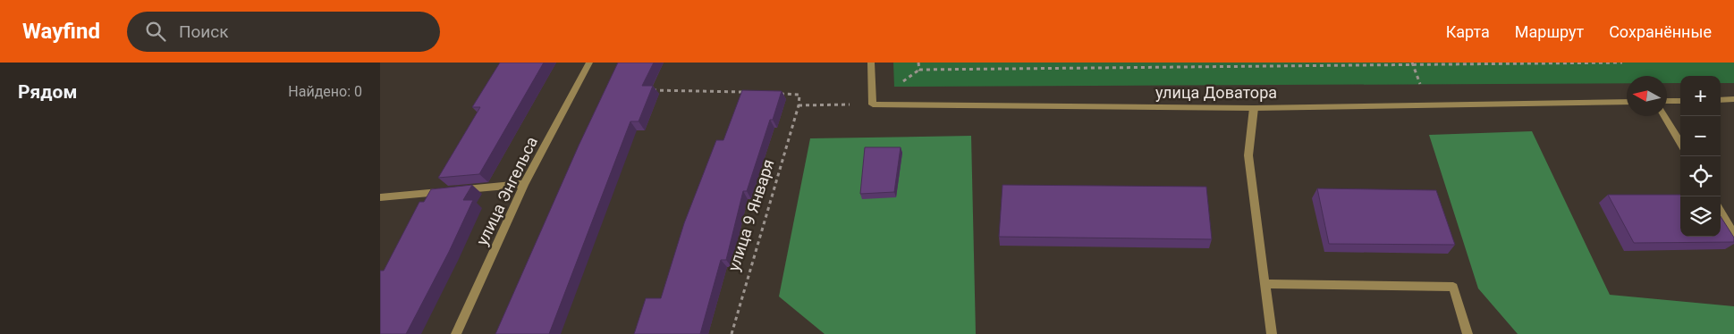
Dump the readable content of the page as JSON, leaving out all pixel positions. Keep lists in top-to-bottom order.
{
  "streets": {
    "street": ["улица Доватора", "улица Энгельса"],
    "path": ["улица 9 Января"]
  },
  "north": "left",
  "page": {
    "header": "Wayfind",
    "search": "Поиск",
    "nav": ["Карта", "Маршрут", "Сохранённые"],
    "heading": ["Рядом", "Найдено: 0"],
    "map_buttons": ["+", "−"]
  }
}
